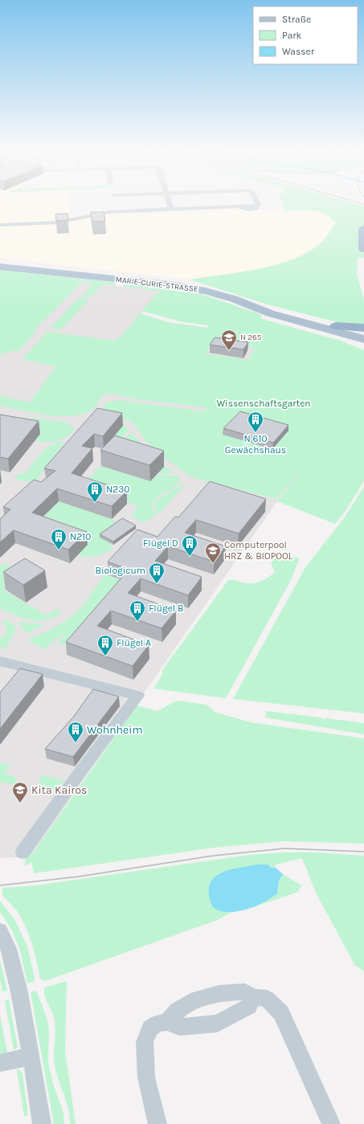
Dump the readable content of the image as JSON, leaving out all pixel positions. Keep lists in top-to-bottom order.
{
  "streets": {
    "main road": ["MARIE-CURIE-STRASSE"]
  },
  "parks": ["Wissenschaftsgarten"],
  "places": {
    "school or university": ["N 265", "Computerpool HRZ & BIOPOOL", "Kita Kairos"],
    "building": [
      "N 610 Gewächshaus",
      "N230",
      "N210",
      "Flügel D",
      "Biologicum",
      "Flügel B",
      "Flügel A",
      "Wohnheim"
    ]
  },
  "legend": ["Straße", "Park", "Wasser"]
}
